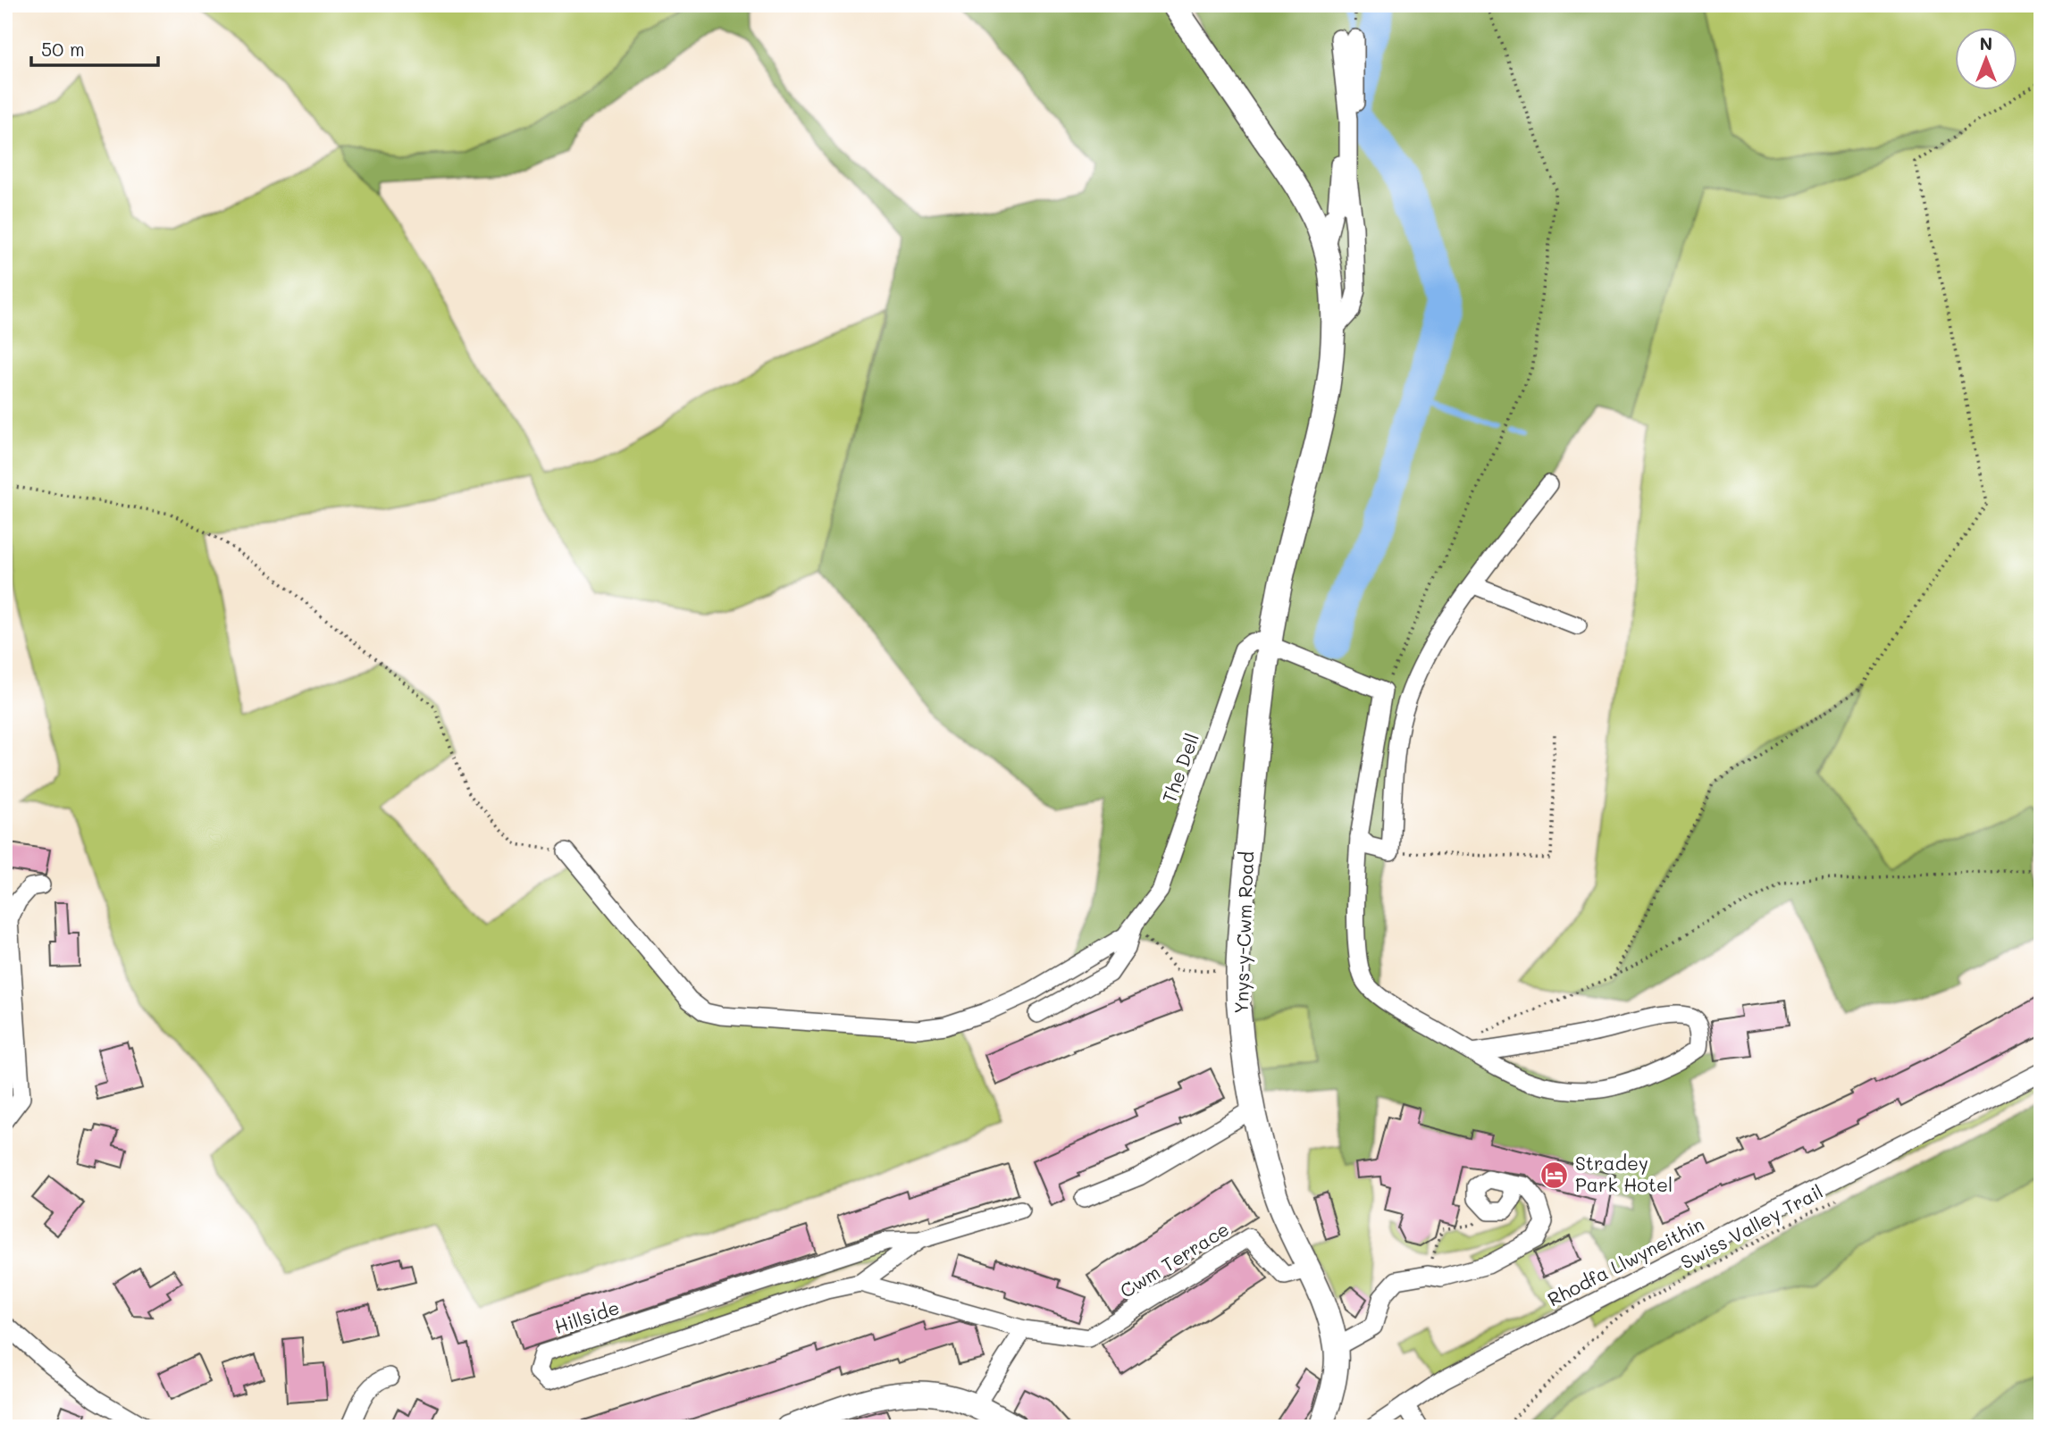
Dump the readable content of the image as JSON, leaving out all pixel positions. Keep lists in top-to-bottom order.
{
  "streets": {
    "main road": ["Ynys-y-Cwm Road"],
    "street": [
      "The Dell",
      "Cwm Terrace",
      "Rhodfa Llwyneithin",
      "Hillside"
    ],
    "path": ["Swiss Valley Trail"]
  },
  "crossings": [
    ["The Dell", "Ynys-y-Cwm Road"],
    ["Ynys-y-Cwm Road", "Cwm Terrace"],
    ["Cwm Terrace", "Hillside"]
  ],
  "places": {
    "hotel": ["Stradey Park Hotel"]
  },
  "scale_bar": "50 m",
  "north": "top"
}
